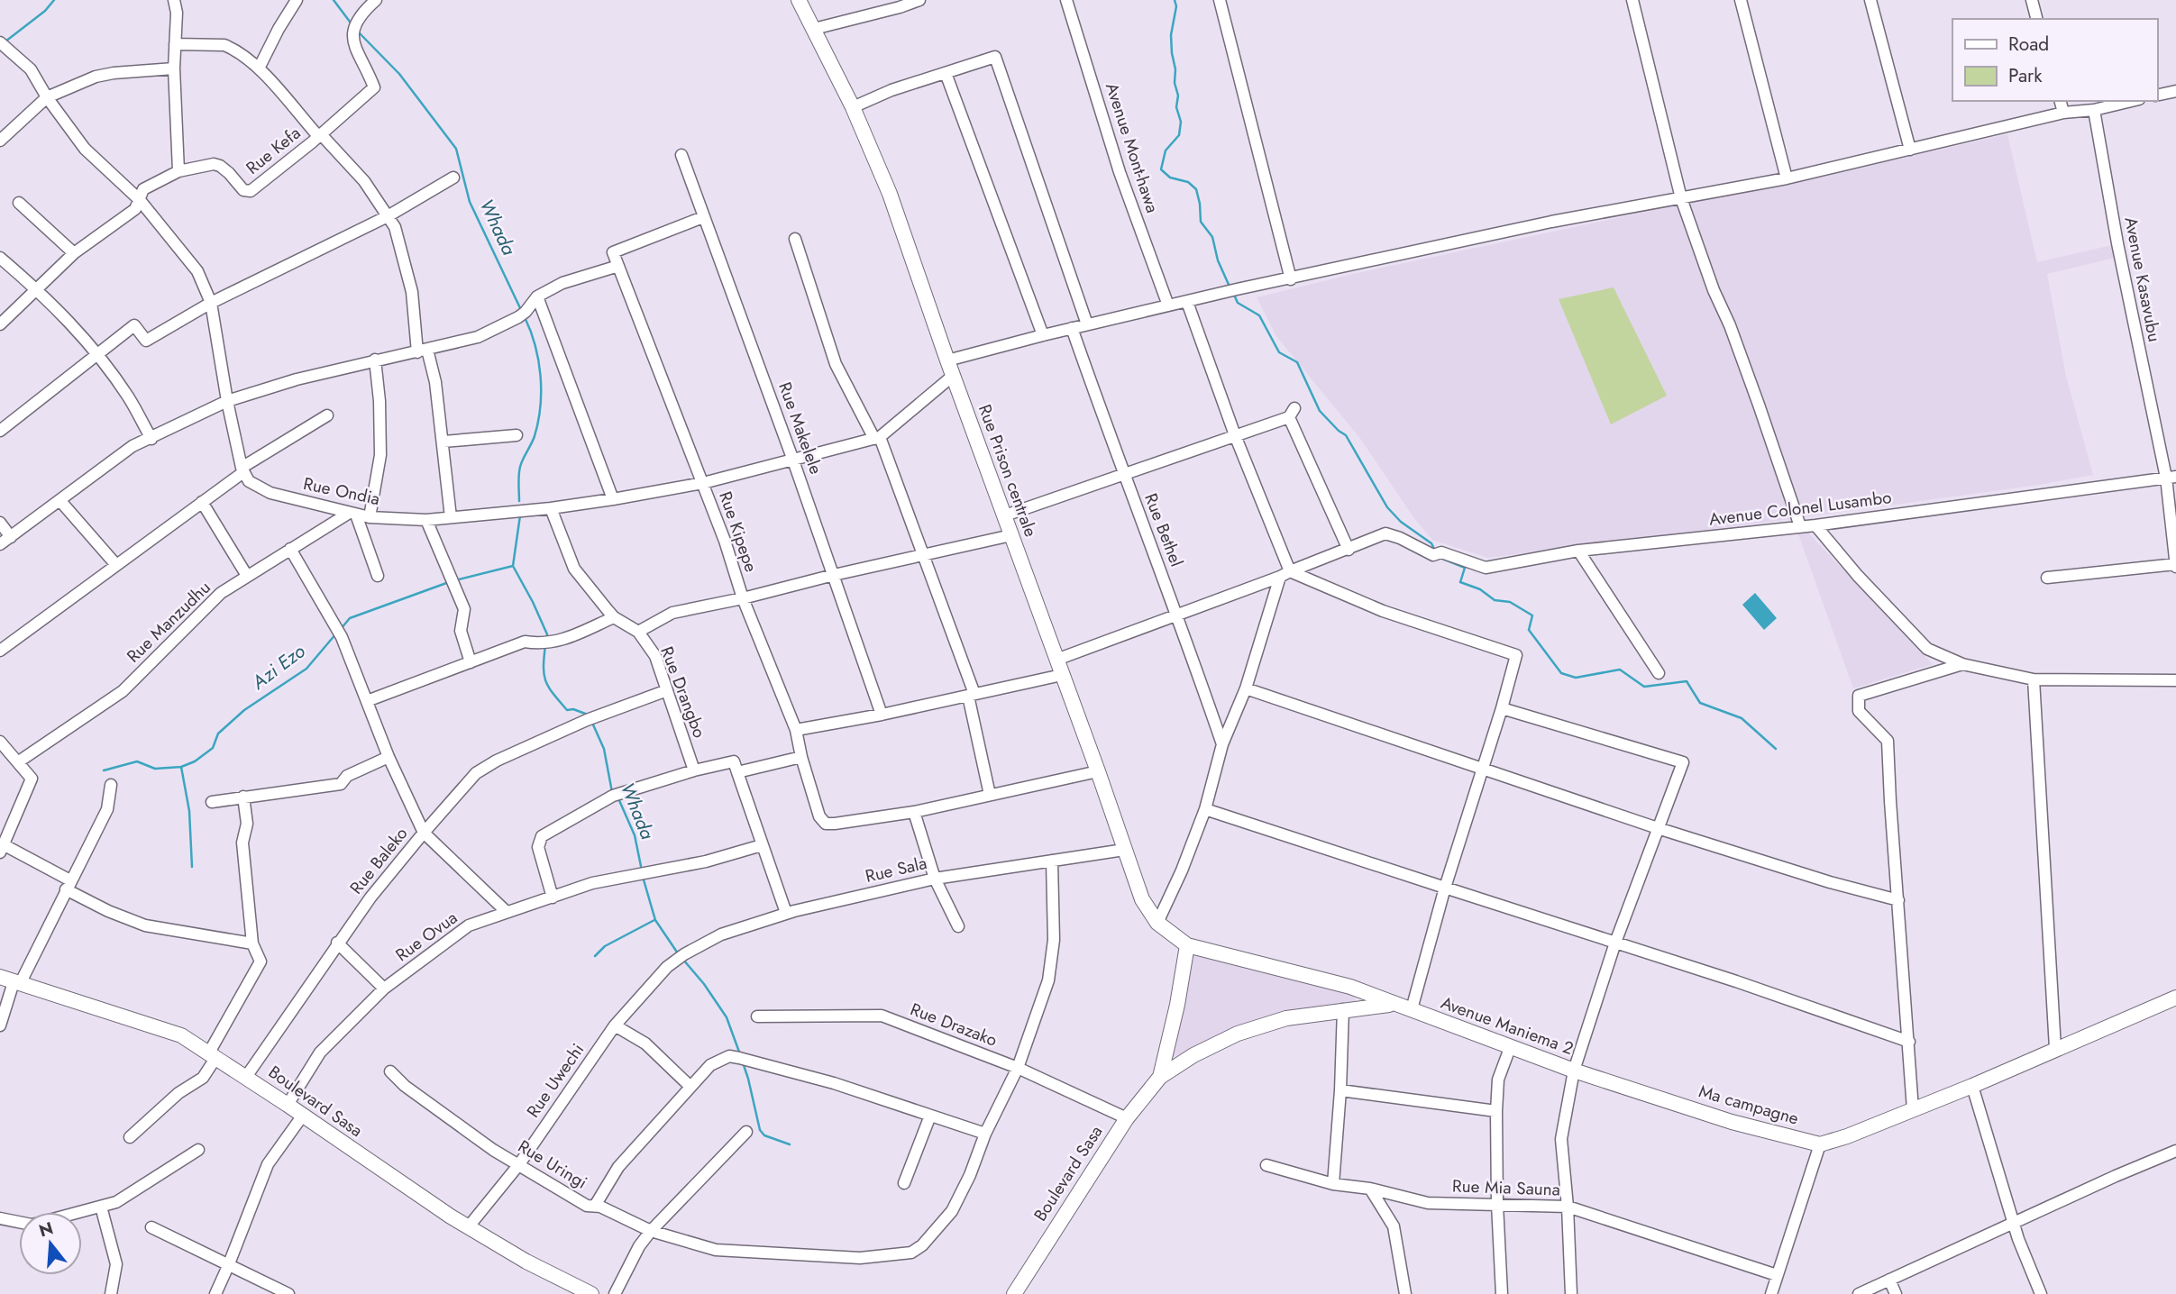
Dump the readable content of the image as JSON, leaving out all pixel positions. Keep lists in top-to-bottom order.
{
  "streets": {
    "street": [
      "Avenue Mont-hawa",
      "Rue Kefa",
      "Avenue Kasavubu",
      "Rue Makelele",
      "Rue Prison centrale",
      "Rue Ondia",
      "Avenue Colonel Lusambo",
      "Rue Bethel",
      "Rue Kipepe",
      "Rue Manzudhu",
      "Rue Drangbo",
      "Rue Baleko",
      "Rue Sala",
      "Rue Ovua",
      "Rue Drazako",
      "Avenue Maniema 2",
      "Rue Uwechi",
      "Boulevard Sasa",
      "Ma campagne",
      "Rue Uringi",
      "Rue Mia Sauna"
    ]
  },
  "crossings": [
    ["Avenue Kasavubu", "Avenue Colonel Lusambo"],
    ["Rue Makelele", "Rue Ondia"],
    ["Rue Makelele", "Rue Kipepe"],
    ["Rue Prison centrale", "Avenue Colonel Lusambo"],
    ["Rue Prison centrale", "Rue Sala"],
    ["Rue Prison centrale", "Avenue Maniema 2"],
    ["Rue Prison centrale", "Boulevard Sasa"],
    ["Rue Ondia", "Rue Kipepe"],
    ["Rue Ondia", "Rue Manzudhu"],
    ["Rue Ondia", "Rue Drangbo"],
    ["Avenue Colonel Lusambo", "Rue Bethel"],
    ["Rue Drangbo", "Rue Baleko"],
    ["Rue Baleko", "Boulevard Sasa"],
    ["Rue Sala", "Rue Uwechi"],
    ["Rue Sala", "Rue Uringi"],
    ["Rue Ovua", "Boulevard Sasa"],
    ["Rue Drazako", "Boulevard Sasa"],
    ["Rue Drazako", "Rue Uringi"],
    ["Avenue Maniema 2", "Boulevard Sasa"],
    ["Avenue Maniema 2", "Ma campagne"],
    ["Rue Uwechi", "Boulevard Sasa"],
    ["Rue Uwechi", "Rue Uringi"]
  ],
  "water": ["Whada", "Azi Ezo"],
  "legend": ["Road", "Park"],
  "north": "top"
}
